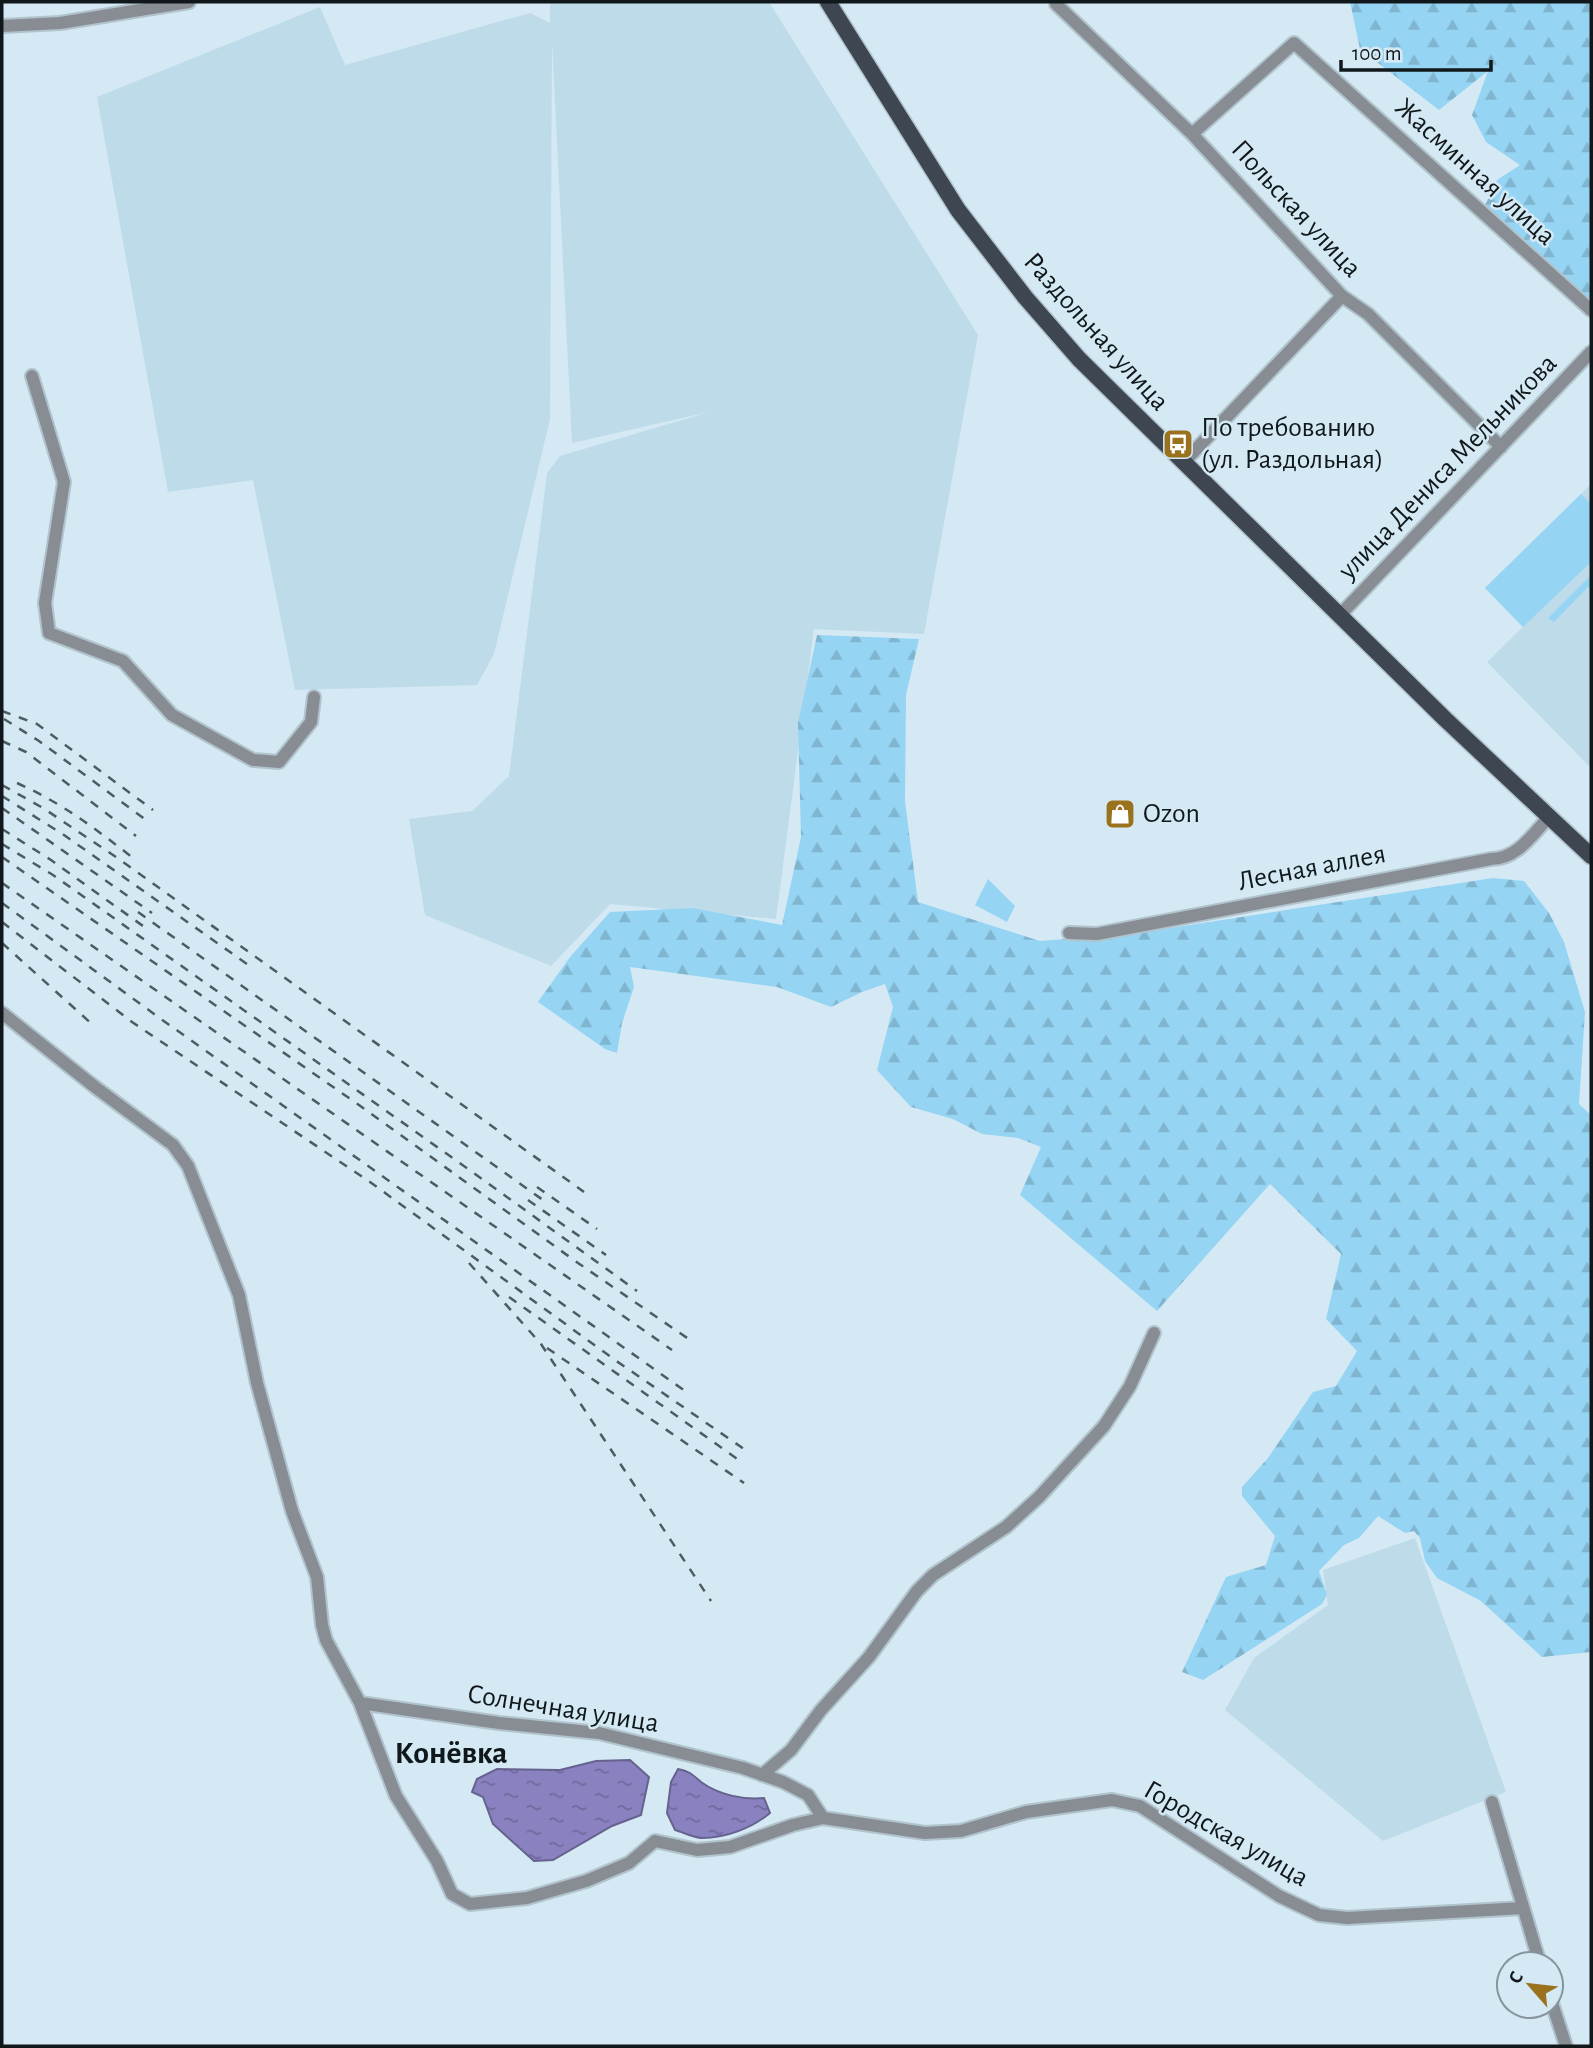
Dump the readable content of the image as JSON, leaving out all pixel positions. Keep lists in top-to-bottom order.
{
  "streets": {
    "main road": ["Раздольная улица"],
    "street": [
      "Жасминная улица",
      "Польская улица",
      "улица Дениса Мельникова",
      "Лесная аллея",
      "Солнечная улица",
      "Городская улица"
    ]
  },
  "crossings": [
    ["Жасминная улица", "Польская улица"],
    ["Польская улица", "улица Дениса Мельникова"],
    ["Раздольная улица", "улица Дениса Мельникова"],
    ["Раздольная улица", "Лесная аллея"],
    ["Солнечная улица", "Городская улица"]
  ],
  "districts": ["Конёвка"],
  "places": {
    "bus stop": ["По требованию (ул. Раздольная)"],
    "shop": ["Ozon"]
  },
  "scale_bar": "100 m",
  "north": "top left"
}
